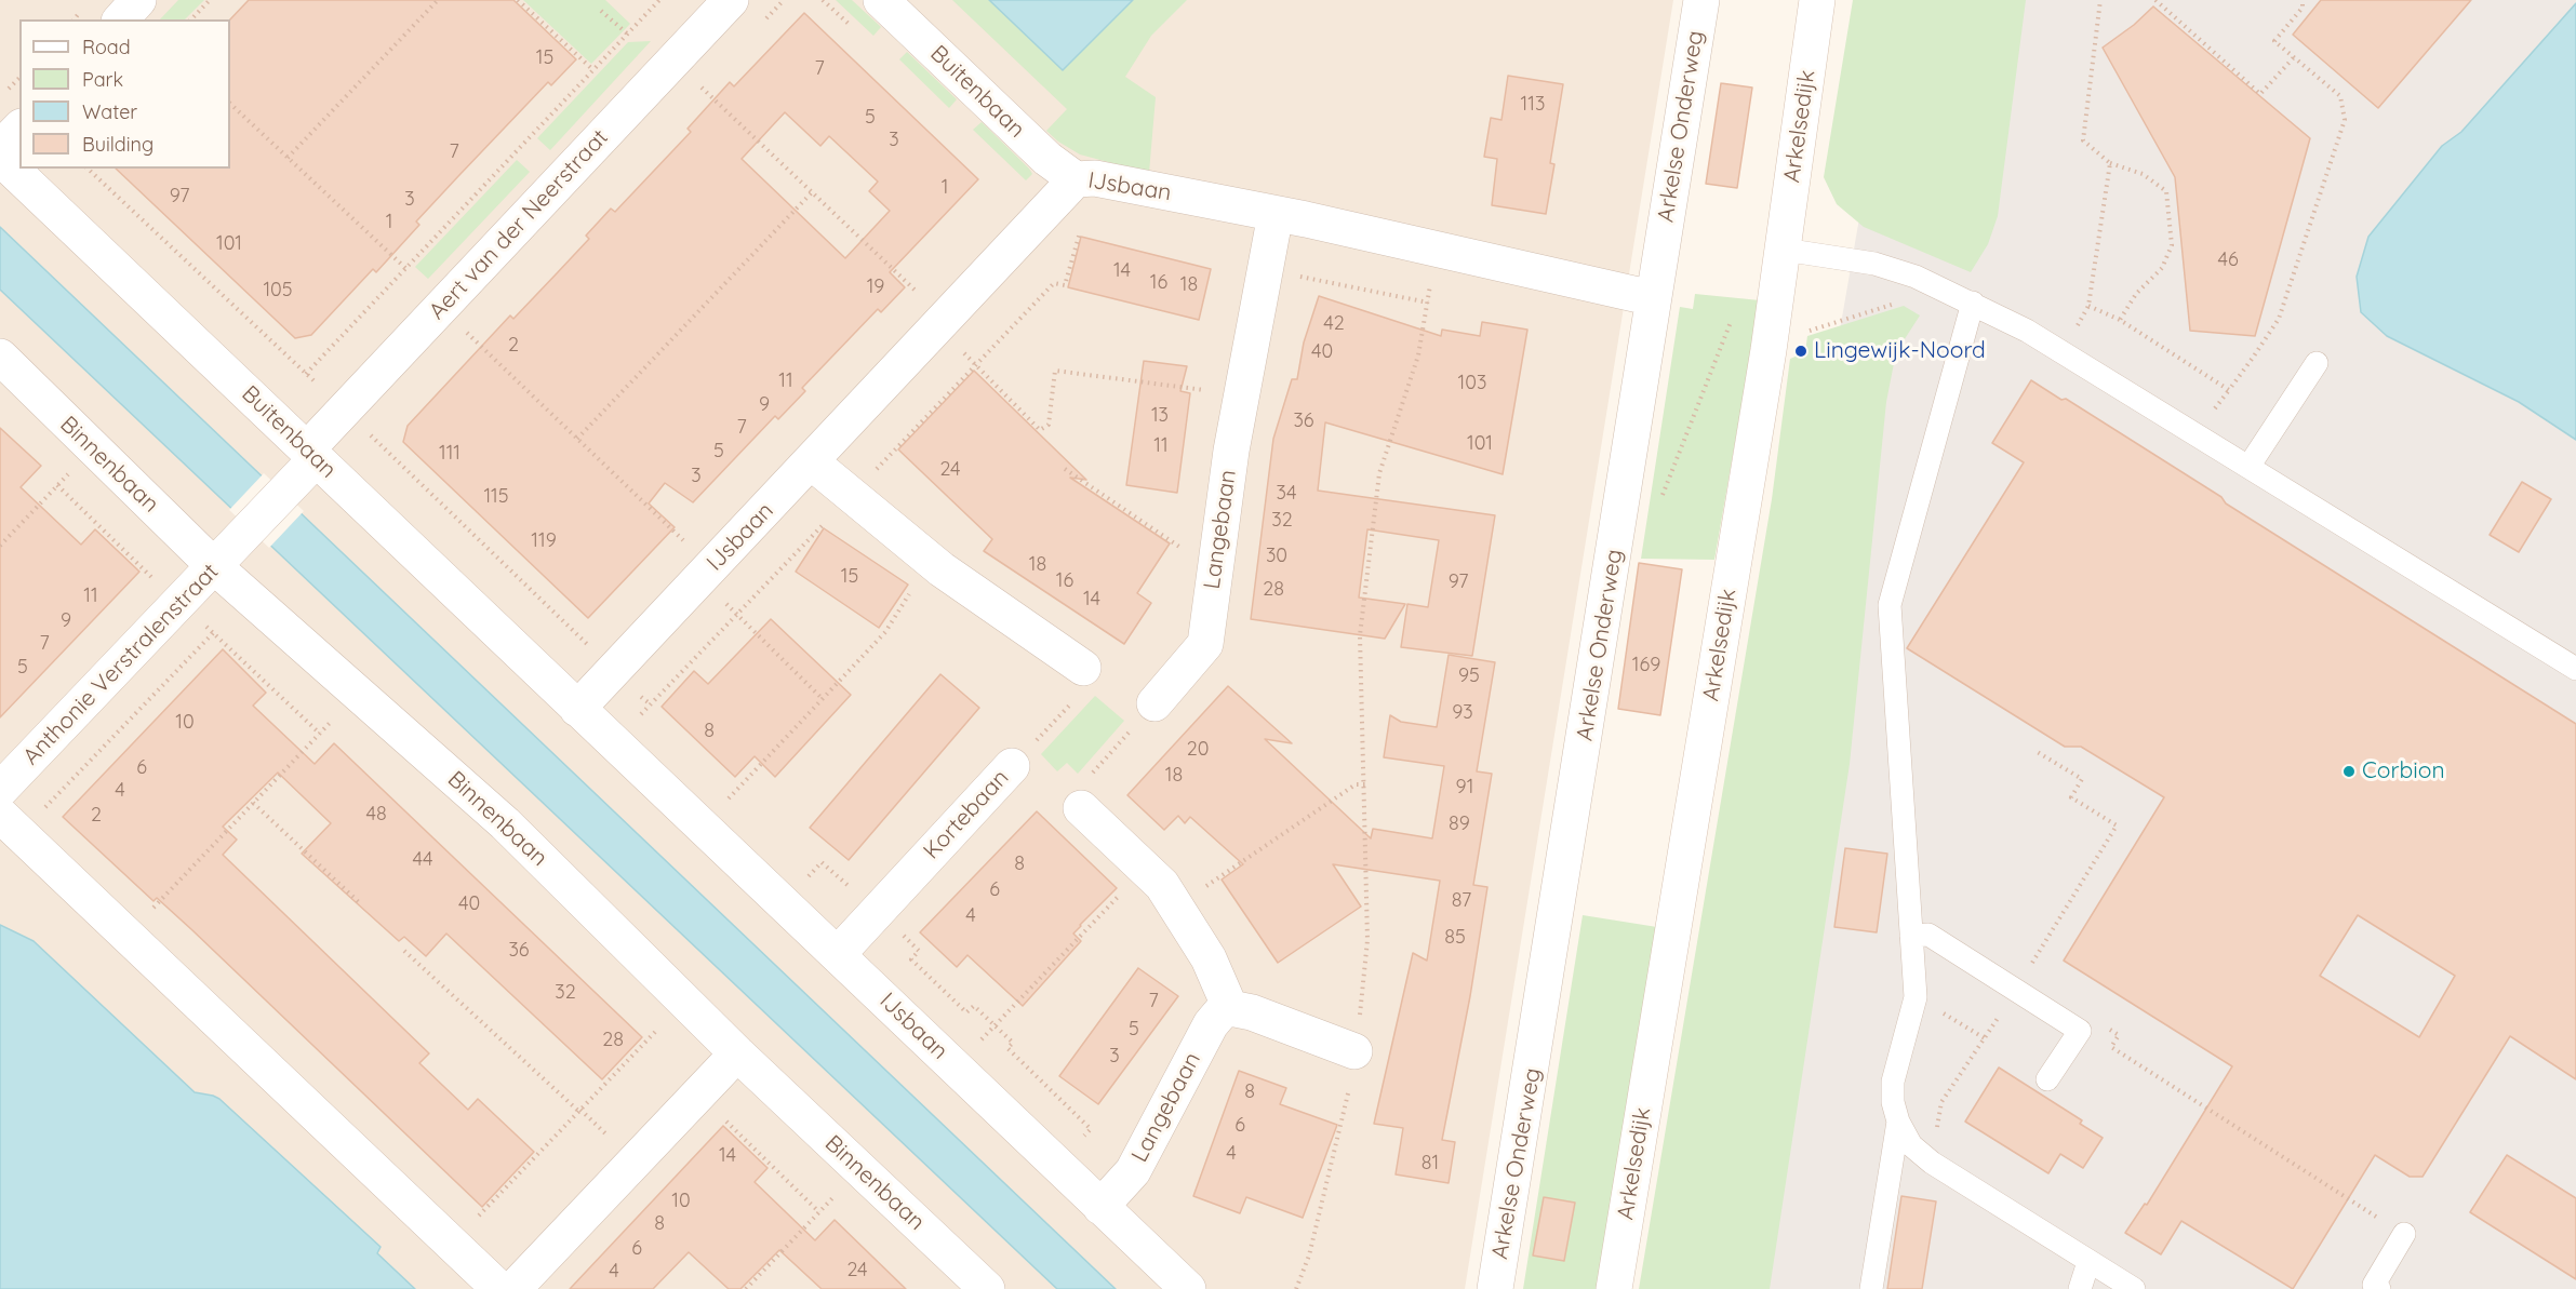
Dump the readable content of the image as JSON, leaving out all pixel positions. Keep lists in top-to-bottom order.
{
  "streets": {
    "street": [
      "Buitenbaan",
      "Arkelse Onderweg",
      "Arkelsedijk",
      "IJsbaan",
      "Aert van der Neerstraat",
      "Binnenbaan",
      "Langebaan",
      "Anthonie Verstralenstraat",
      "Kortebaan"
    ]
  },
  "crossings": [
    ["Buitenbaan", "IJsbaan"],
    ["Buitenbaan", "Aert van der Neerstraat"],
    ["Arkelse Onderweg", "IJsbaan"],
    ["IJsbaan", "Langebaan"],
    ["IJsbaan", "Kortebaan"],
    ["Aert van der Neerstraat", "Anthonie Verstralenstraat"],
    ["Binnenbaan", "Anthonie Verstralenstraat"]
  ],
  "places": ["Lingewijk-Noord", "Corbion"],
  "house_numbers": [
    "15",
    "7",
    "113",
    "5",
    "3",
    "7",
    "1",
    "97",
    "3",
    "1",
    "101",
    "46",
    "14",
    "16",
    "18",
    "19",
    "105",
    "42",
    "2",
    "40",
    "11",
    "103",
    "9",
    "13",
    "36",
    "7",
    "101",
    "11",
    "5",
    "111",
    "24",
    "3",
    "34",
    "115",
    "32",
    "119",
    "30",
    "18",
    "15",
    "16",
    "97",
    "28",
    "11",
    "14",
    "9",
    "7",
    "169",
    "5",
    "95",
    "93",
    "10",
    "8",
    "20",
    "6",
    "18",
    "91",
    "4",
    "48",
    "2",
    "89",
    "44",
    "8",
    "6",
    "87",
    "40",
    "4",
    "85",
    "36",
    "32",
    "7",
    "5",
    "28",
    "3",
    "8",
    "6",
    "4",
    "14",
    "81",
    "10",
    "8",
    "6",
    "24",
    "4"
  ],
  "legend": [
    "Road",
    "Park",
    "Water",
    "Building"
  ]
}
